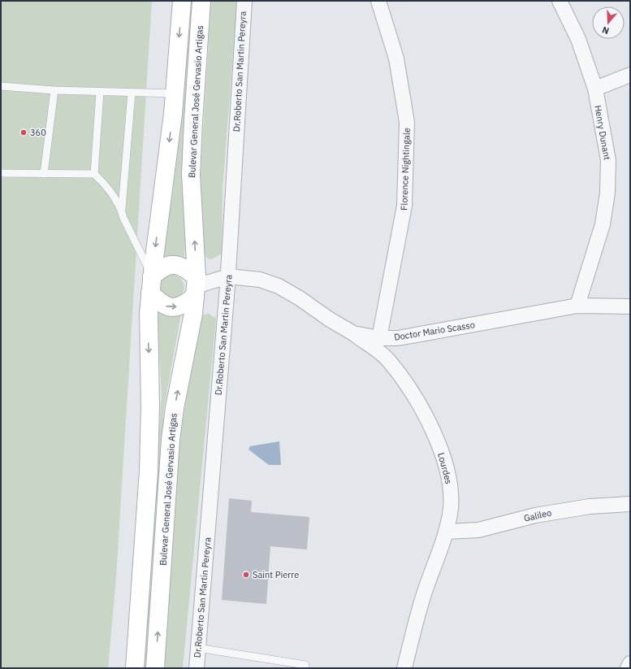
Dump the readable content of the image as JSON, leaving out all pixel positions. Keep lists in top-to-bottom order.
{
  "streets": {
    "main road": ["Bulevar General José Gervasio Artigas"],
    "street": [
      "Dr.Roberto San Martin Pereyra",
      "Henry Dunant",
      "Florence Nightingale",
      "Doctor Mario Scasso",
      "Lourdes",
      "Galileo"
    ]
  },
  "crossings": [
    ["Dr.Roberto San Martin Pereyra", "Doctor Mario Scasso"],
    ["Bulevar General José Gervasio Artigas", "Doctor Mario Scasso"],
    ["Henry Dunant", "Doctor Mario Scasso"],
    ["Florence Nightingale", "Doctor Mario Scasso"],
    ["Doctor Mario Scasso", "Lourdes"],
    ["Lourdes", "Galileo"]
  ],
  "places": ["360", "Saint Pierre"],
  "north": "bottom"
}
